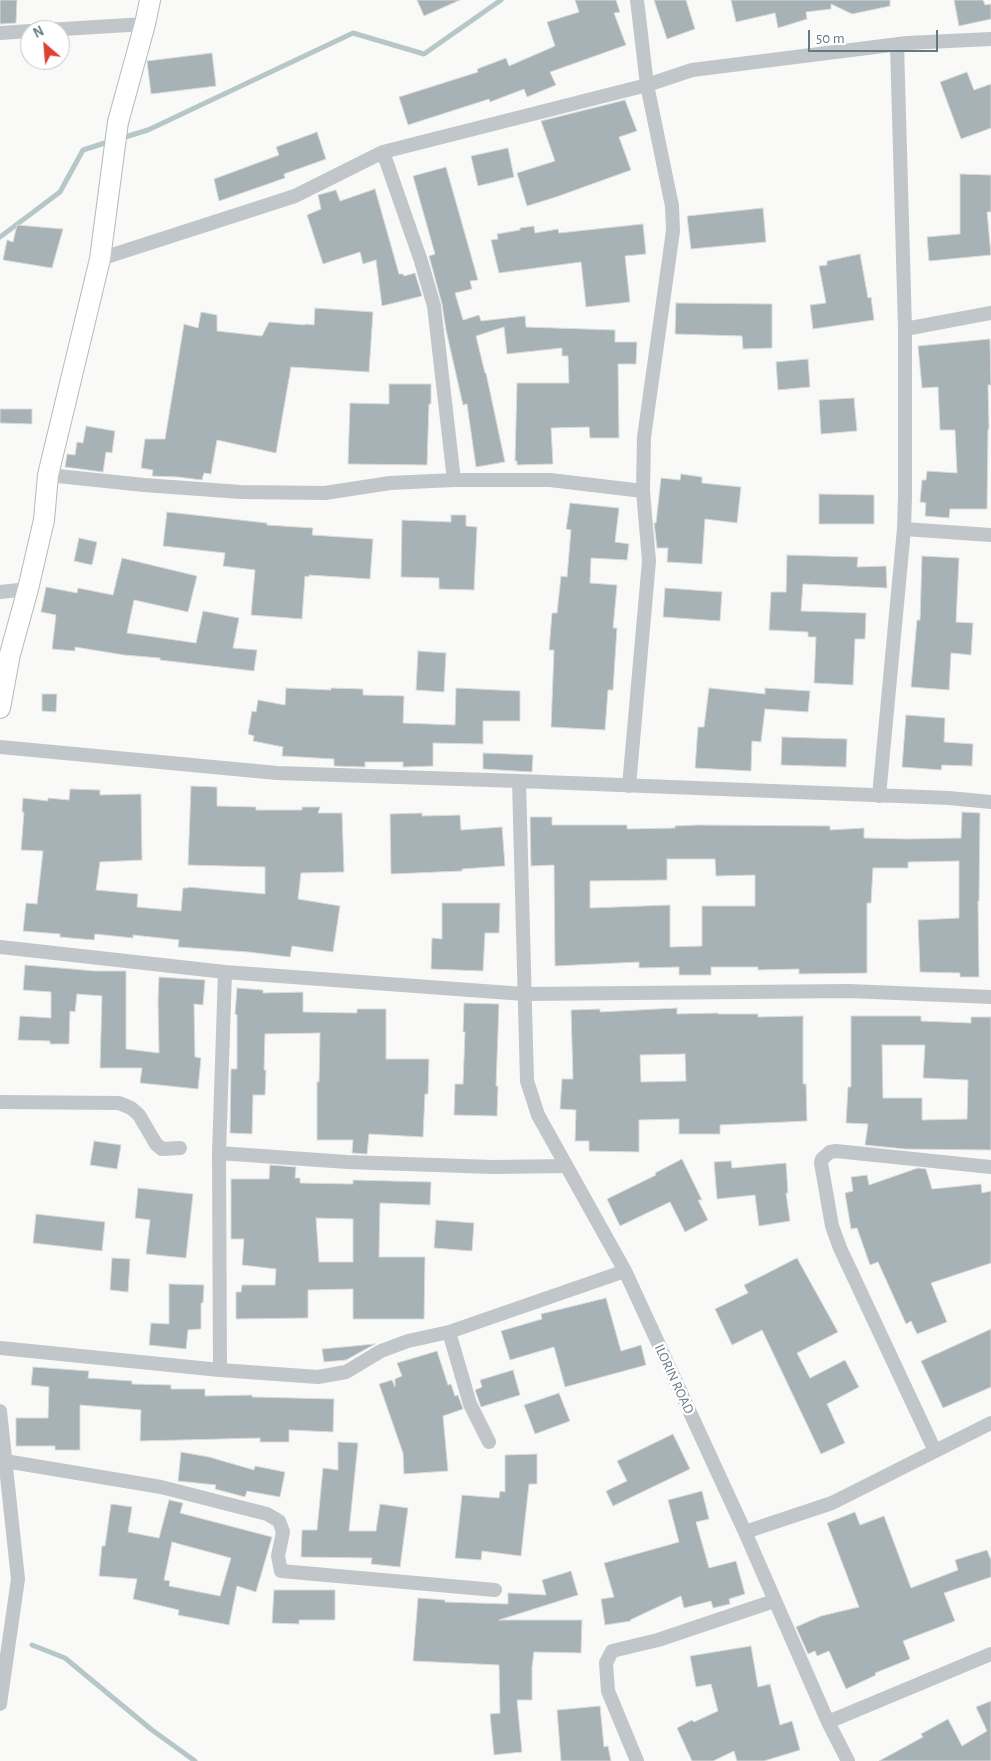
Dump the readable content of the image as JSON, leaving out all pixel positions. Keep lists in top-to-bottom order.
{
  "streets": {
    "street": ["ILORIN ROAD"]
  },
  "scale_bar": "50 m",
  "north": "top left"
}
